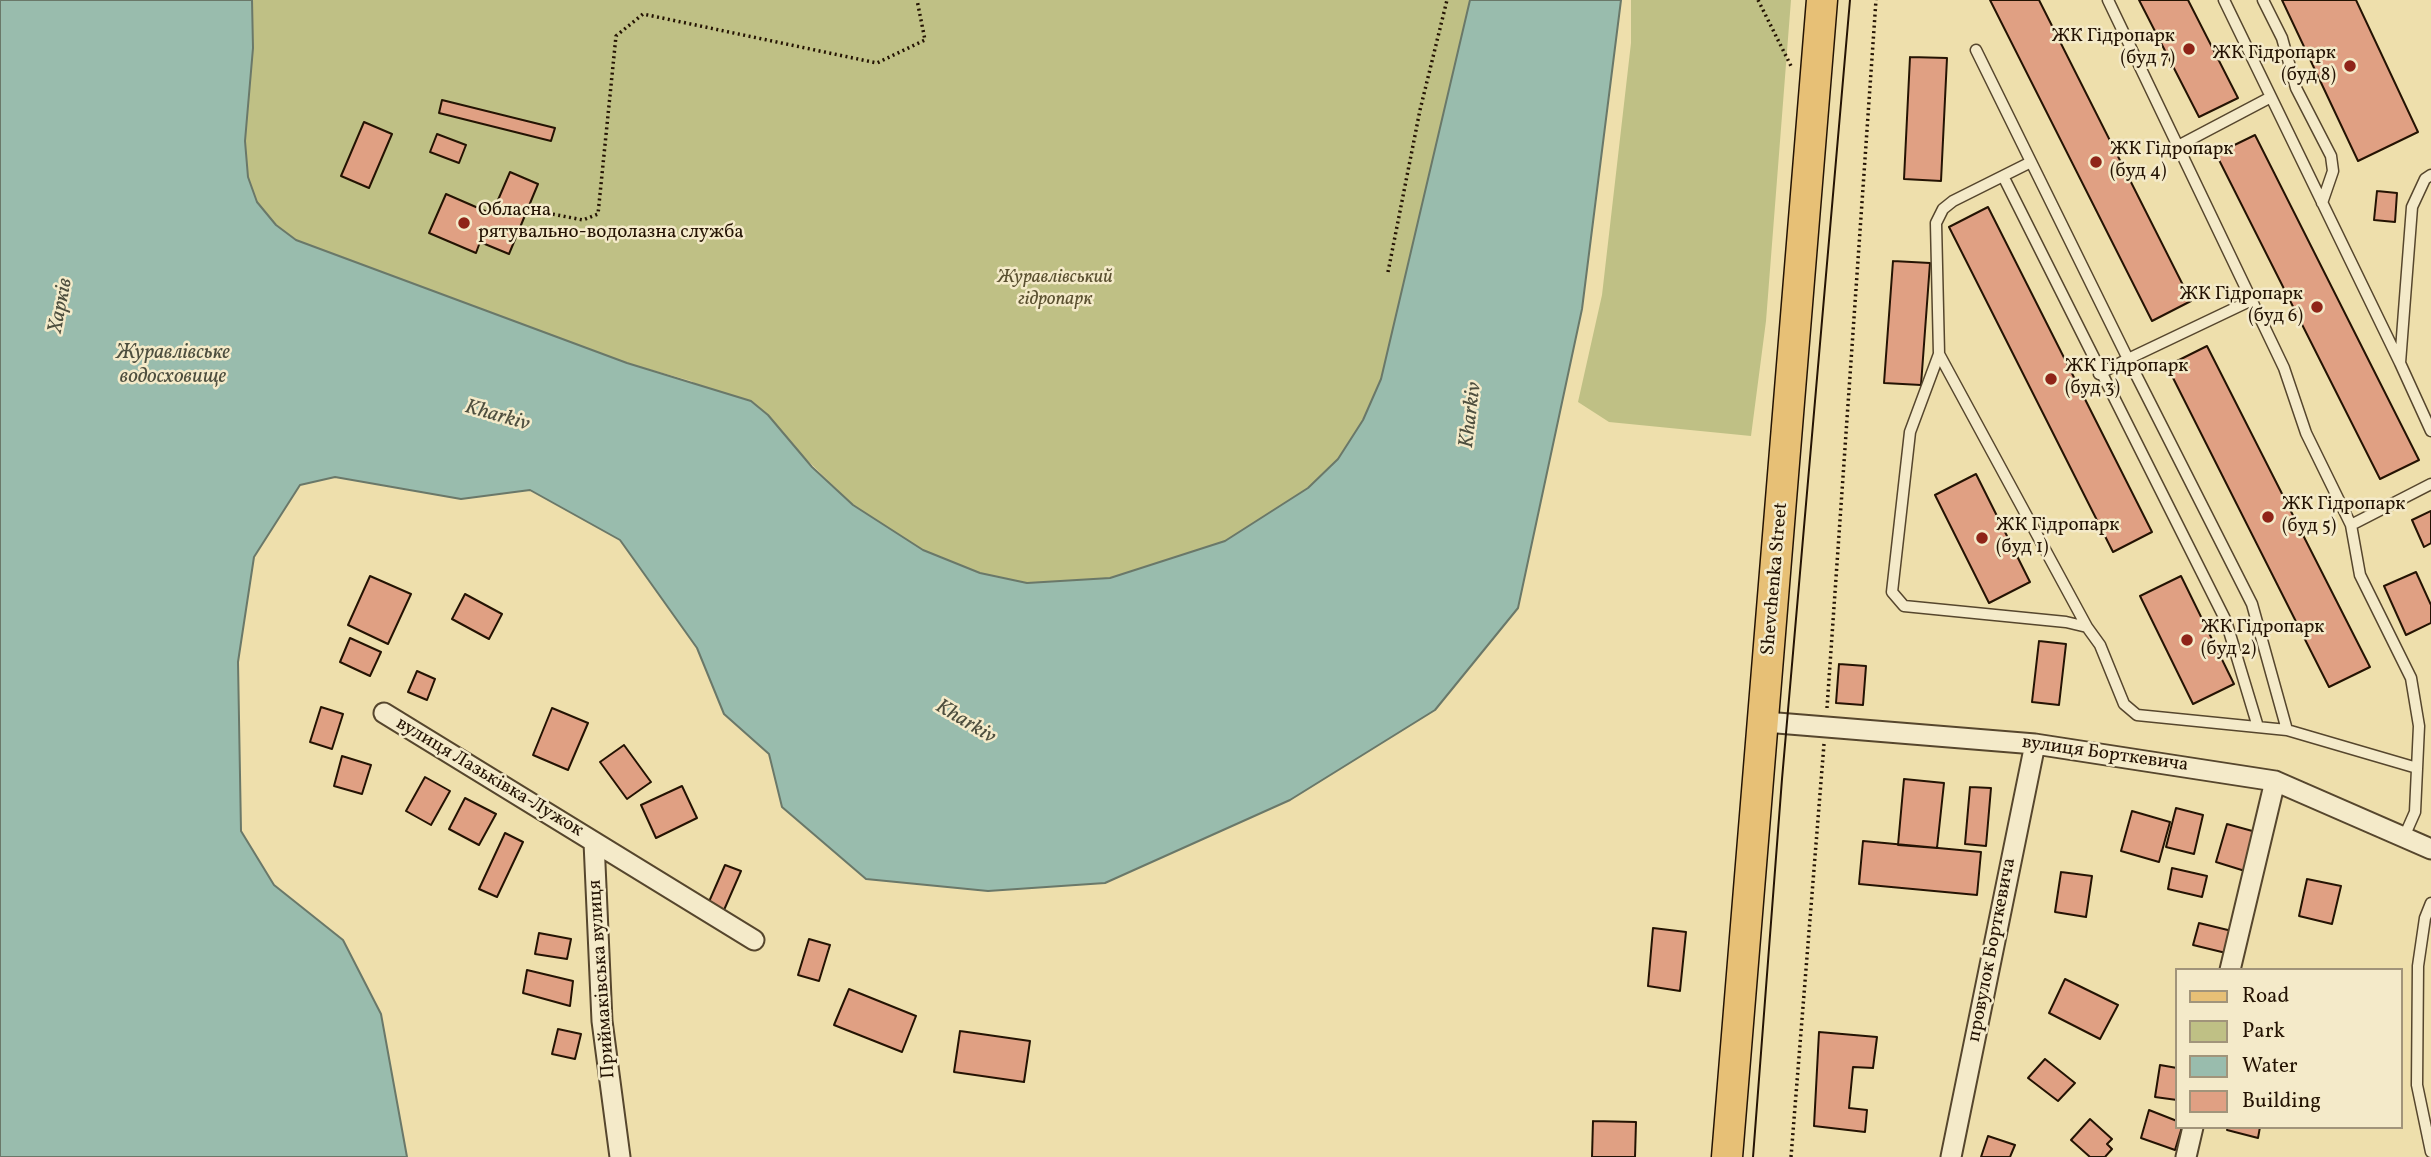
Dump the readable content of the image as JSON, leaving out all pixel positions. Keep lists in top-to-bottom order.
{
  "streets": {
    "main road": ["Shevchenka Street"],
    "street": [
      "вулиця Борткевича",
      "вулиця Лазьківка-Лужок",
      "провулок Борткевича",
      "Приймаківська вулиця"
    ]
  },
  "crossings": [
    ["Shevchenka Street", "вулиця Борткевича"],
    ["вулиця Борткевича", "провулок Борткевича"],
    ["вулиця Лазьківка-Лужок", "Приймаківська вулиця"]
  ],
  "water": ["Харків", "Журавлівське водосховище", "Kharkiv"],
  "parks": ["Журавлівський гідропарк"],
  "places": [
    "ЖК Гідропарк (буд 7)",
    "ЖК Гідропарк (буд 8)",
    "ЖК Гідропарк (буд 4)",
    "Обласна рятувально-водолазна служба",
    "ЖК Гідропарк (буд 6)",
    "ЖК Гідропарк (буд 3)",
    "ЖК Гідропарк (буд 5)",
    "ЖК Гідропарк (буд 1)",
    "ЖК Гідропарк (буд 2)"
  ],
  "legend": [
    "Road",
    "Park",
    "Water",
    "Building"
  ]
}
